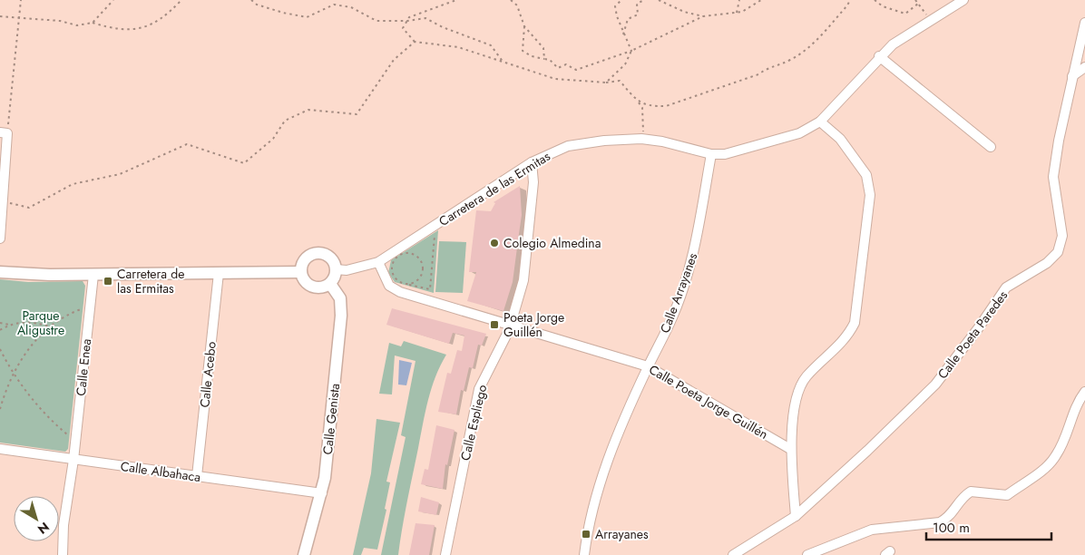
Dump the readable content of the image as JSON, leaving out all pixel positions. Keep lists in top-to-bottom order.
{
  "streets": {
    "street": [
      "Carretera de las Ermitas",
      "Calle Arrayanes",
      "Calle Poeta Paredes",
      "Calle Enea",
      "Calle Acebo",
      "Calle Poeta Jorge Guillén",
      "Calle Genista",
      "Calle Espliego",
      "Calle Albahaca"
    ]
  },
  "crossings": [
    ["Carretera de las Ermitas", "Calle Arrayanes"],
    ["Carretera de las Ermitas", "Calle Poeta Jorge Guillén"],
    ["Carretera de las Ermitas", "Calle Genista"],
    ["Carretera de las Ermitas", "Calle Espliego"],
    ["Calle Arrayanes", "Calle Poeta Jorge Guillén"],
    ["Calle Enea", "Calle Albahaca"],
    ["Calle Acebo", "Calle Albahaca"],
    ["Calle Poeta Jorge Guillén", "Calle Espliego"],
    ["Calle Genista", "Calle Albahaca"]
  ],
  "parks": ["Parque Aligustre"],
  "places": {
    "other": ["Colegio Almedina"],
    "transit": ["Carretera de las Ermitas", "Poeta Jorge Guillén", "Arrayanes"]
  },
  "scale_bar": "100 m",
  "north": "bottom right"
}
